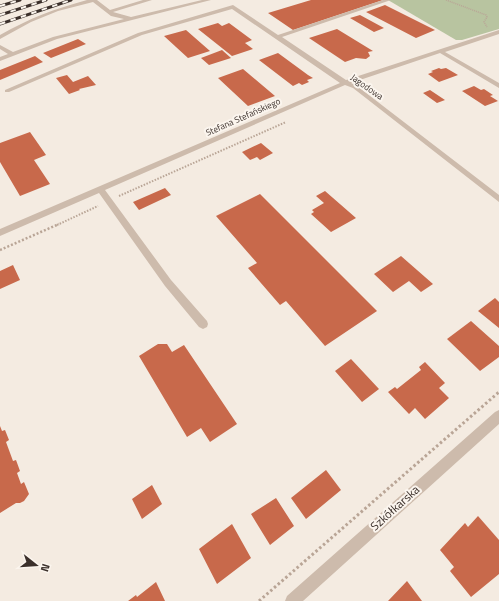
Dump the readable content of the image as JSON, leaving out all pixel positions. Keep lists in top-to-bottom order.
{
  "streets": {
    "street": ["Jagodowa", "Stefana Stefańskiego", "Szkółkarska"]
  },
  "crossings": [
    ["Jagodowa", "Stefana Stefańskiego"]
  ],
  "north": "right"
}
